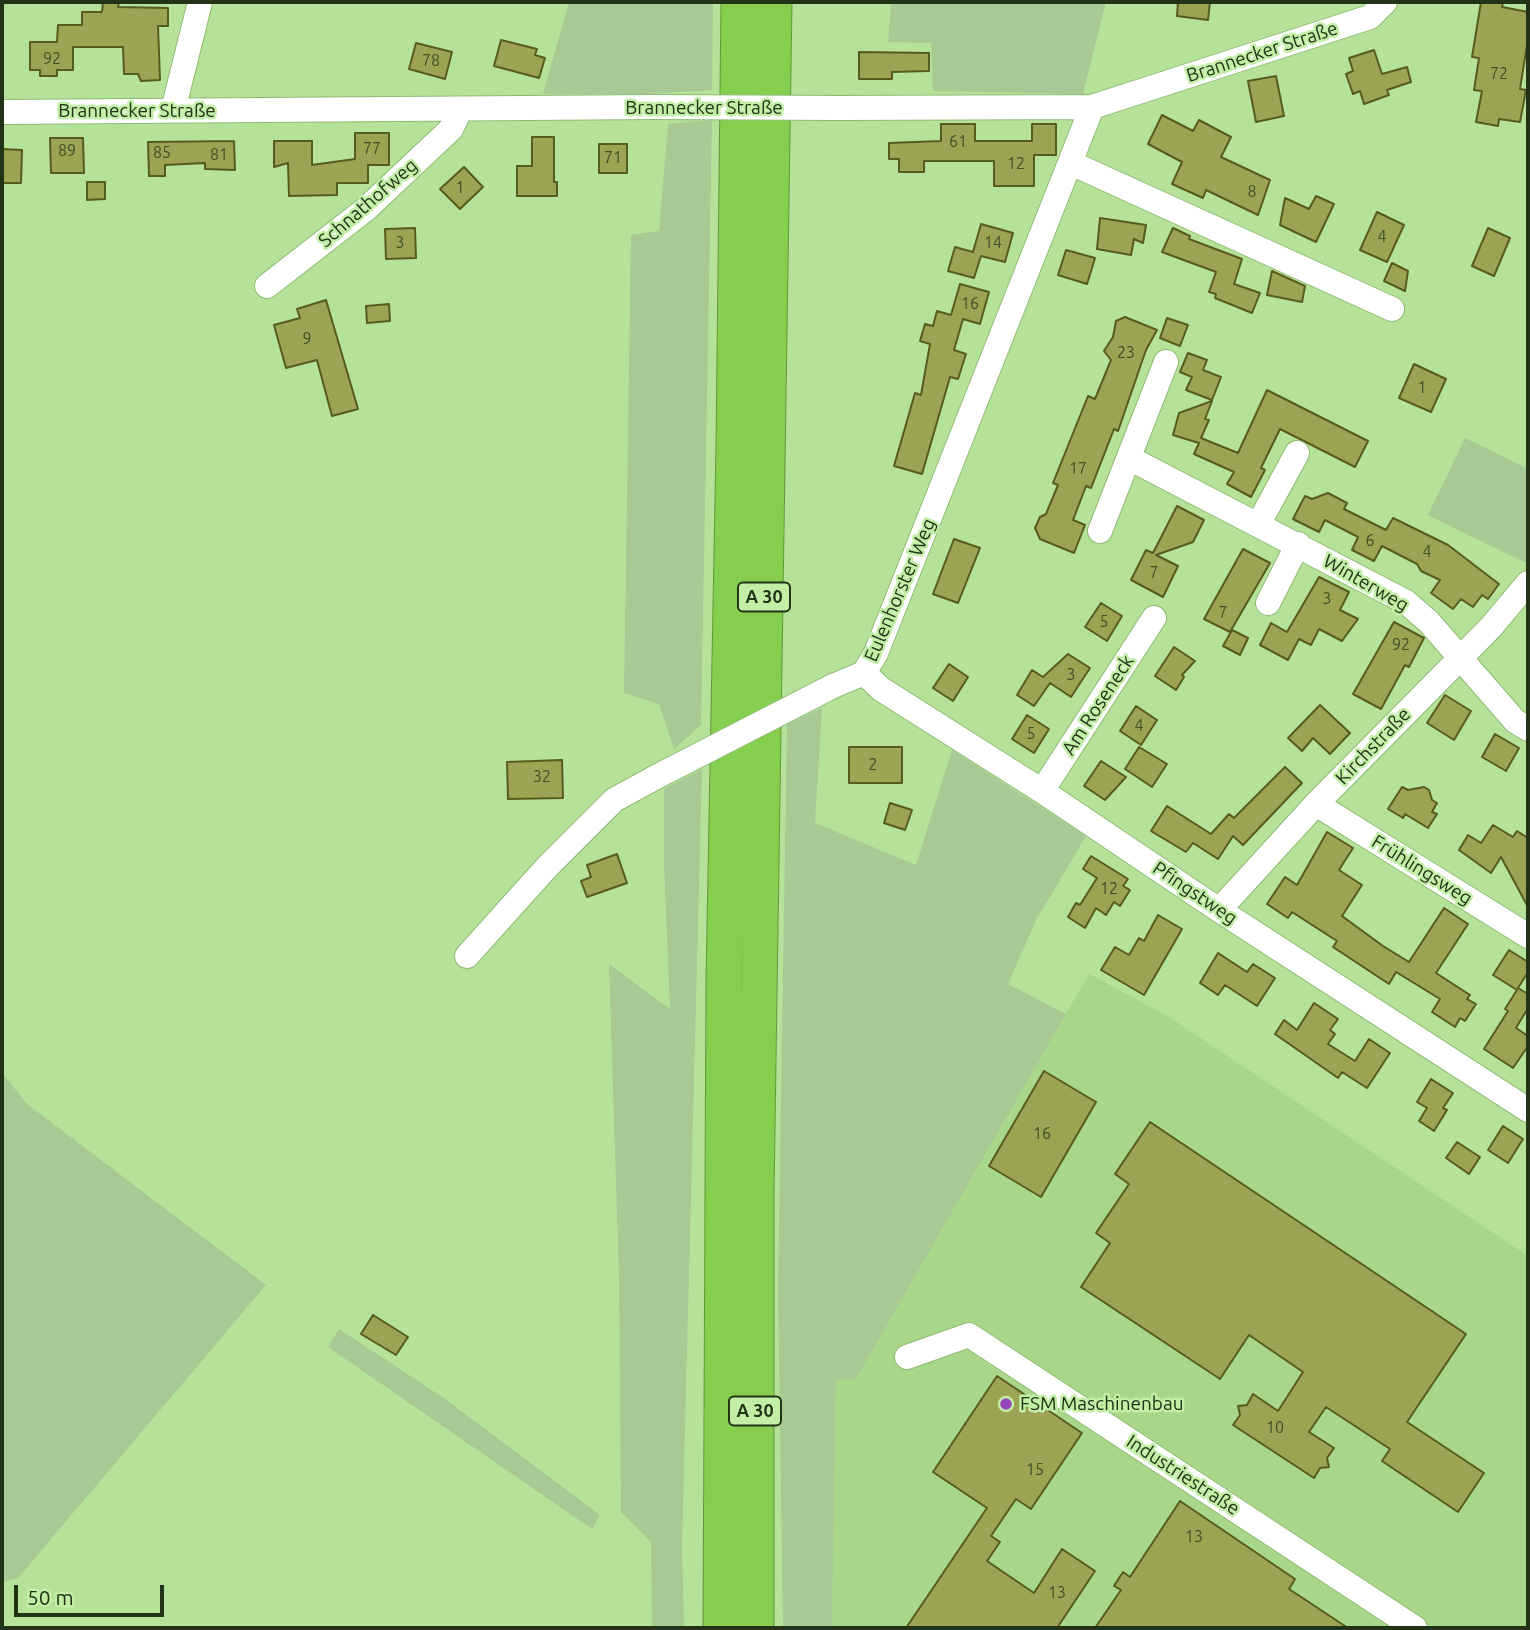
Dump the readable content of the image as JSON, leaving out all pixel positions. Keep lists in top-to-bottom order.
{
  "streets": {
    "highway": ["A 30"],
    "street": [
      "Brannecker Straße",
      "Schnathofweg",
      "Winterweg",
      "Eulenhorster Weg",
      "Am Roseneck",
      "Kirchstraße",
      "Frühlingsweg",
      "Pfingstweg",
      "Industriestraße"
    ]
  },
  "crossings": [
    ["Brannecker Straße", "Schnathofweg"],
    ["Brannecker Straße", "Eulenhorster Weg"],
    ["Winterweg", "Kirchstraße"],
    ["Eulenhorster Weg", "Pfingstweg"],
    ["Am Roseneck", "Pfingstweg"],
    ["Kirchstraße", "Frühlingsweg"],
    ["Kirchstraße", "Pfingstweg"]
  ],
  "places": ["FSM Maschinenbau"],
  "house_numbers": [
    "92",
    "78",
    "72",
    "61",
    "77",
    "89",
    "85",
    "81",
    "71",
    "12",
    "1",
    "8",
    "4",
    "3",
    "14",
    "16",
    "9",
    "23",
    "1",
    "17",
    "6",
    "4",
    "7",
    "3",
    "7",
    "5",
    "92",
    "3",
    "4",
    "5",
    "2",
    "32",
    "12",
    "16",
    "10",
    "15",
    "13",
    "13"
  ],
  "scale_bar": "50 m"
}
